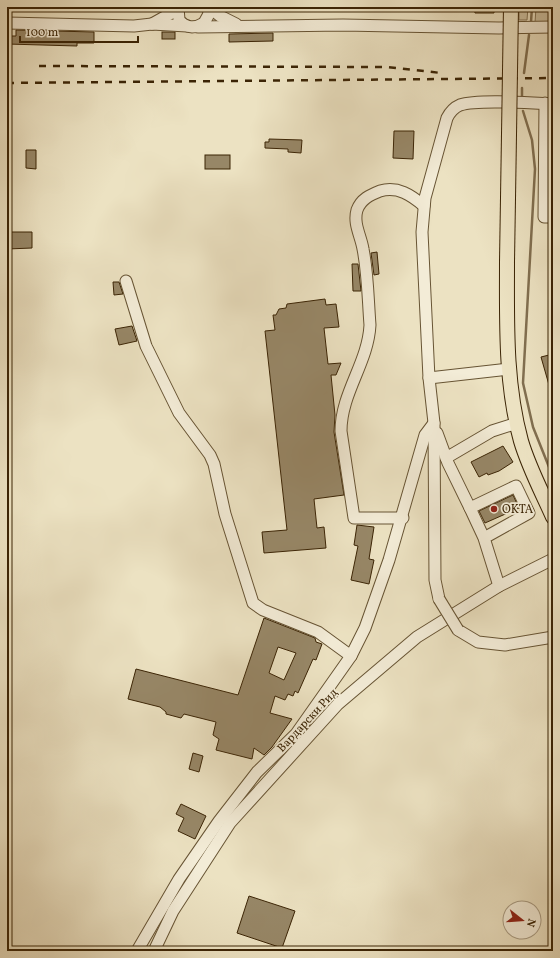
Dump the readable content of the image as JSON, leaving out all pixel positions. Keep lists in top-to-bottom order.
{
  "streets": {
    "street": ["Вардарски Рид"]
  },
  "places": ["OKTA"],
  "scale_bar": "100 m",
  "north": "right"
}
